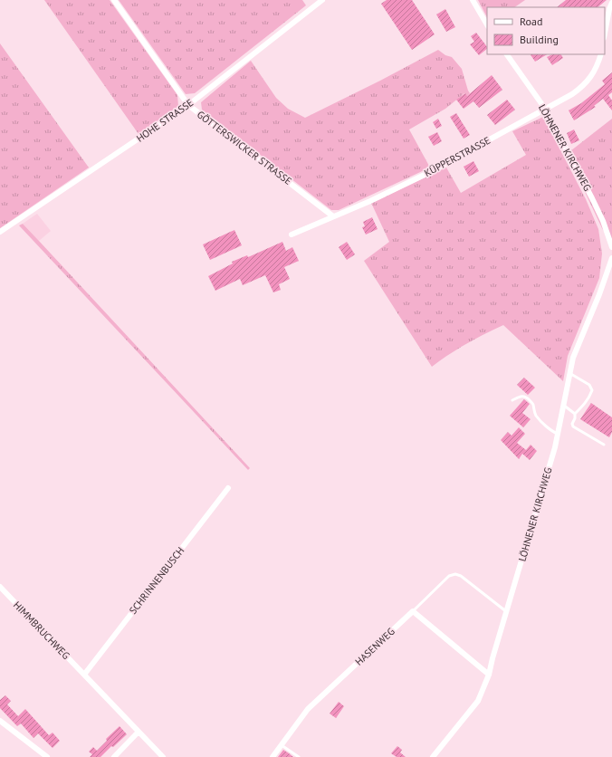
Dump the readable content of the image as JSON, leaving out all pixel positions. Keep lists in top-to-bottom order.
{
  "streets": {
    "street": [
      "HOHE STRASSE",
      "GÖTTERSWICKER STRASSE",
      "LÖHNENER KIRCHWEG",
      "KÜPPERSTRASSE",
      "SCHRINNENBUSCH",
      "HIMMBRUCHWEG",
      "HASENWEG"
    ]
  },
  "crossings": [
    ["HOHE STRASSE", "GÖTTERSWICKER STRASSE"],
    ["GÖTTERSWICKER STRASSE", "KÜPPERSTRASSE"],
    ["LÖHNENER KIRCHWEG", "KÜPPERSTRASSE"],
    ["SCHRINNENBUSCH", "HIMMBRUCHWEG"]
  ],
  "legend": ["Road", "Building"]
}
